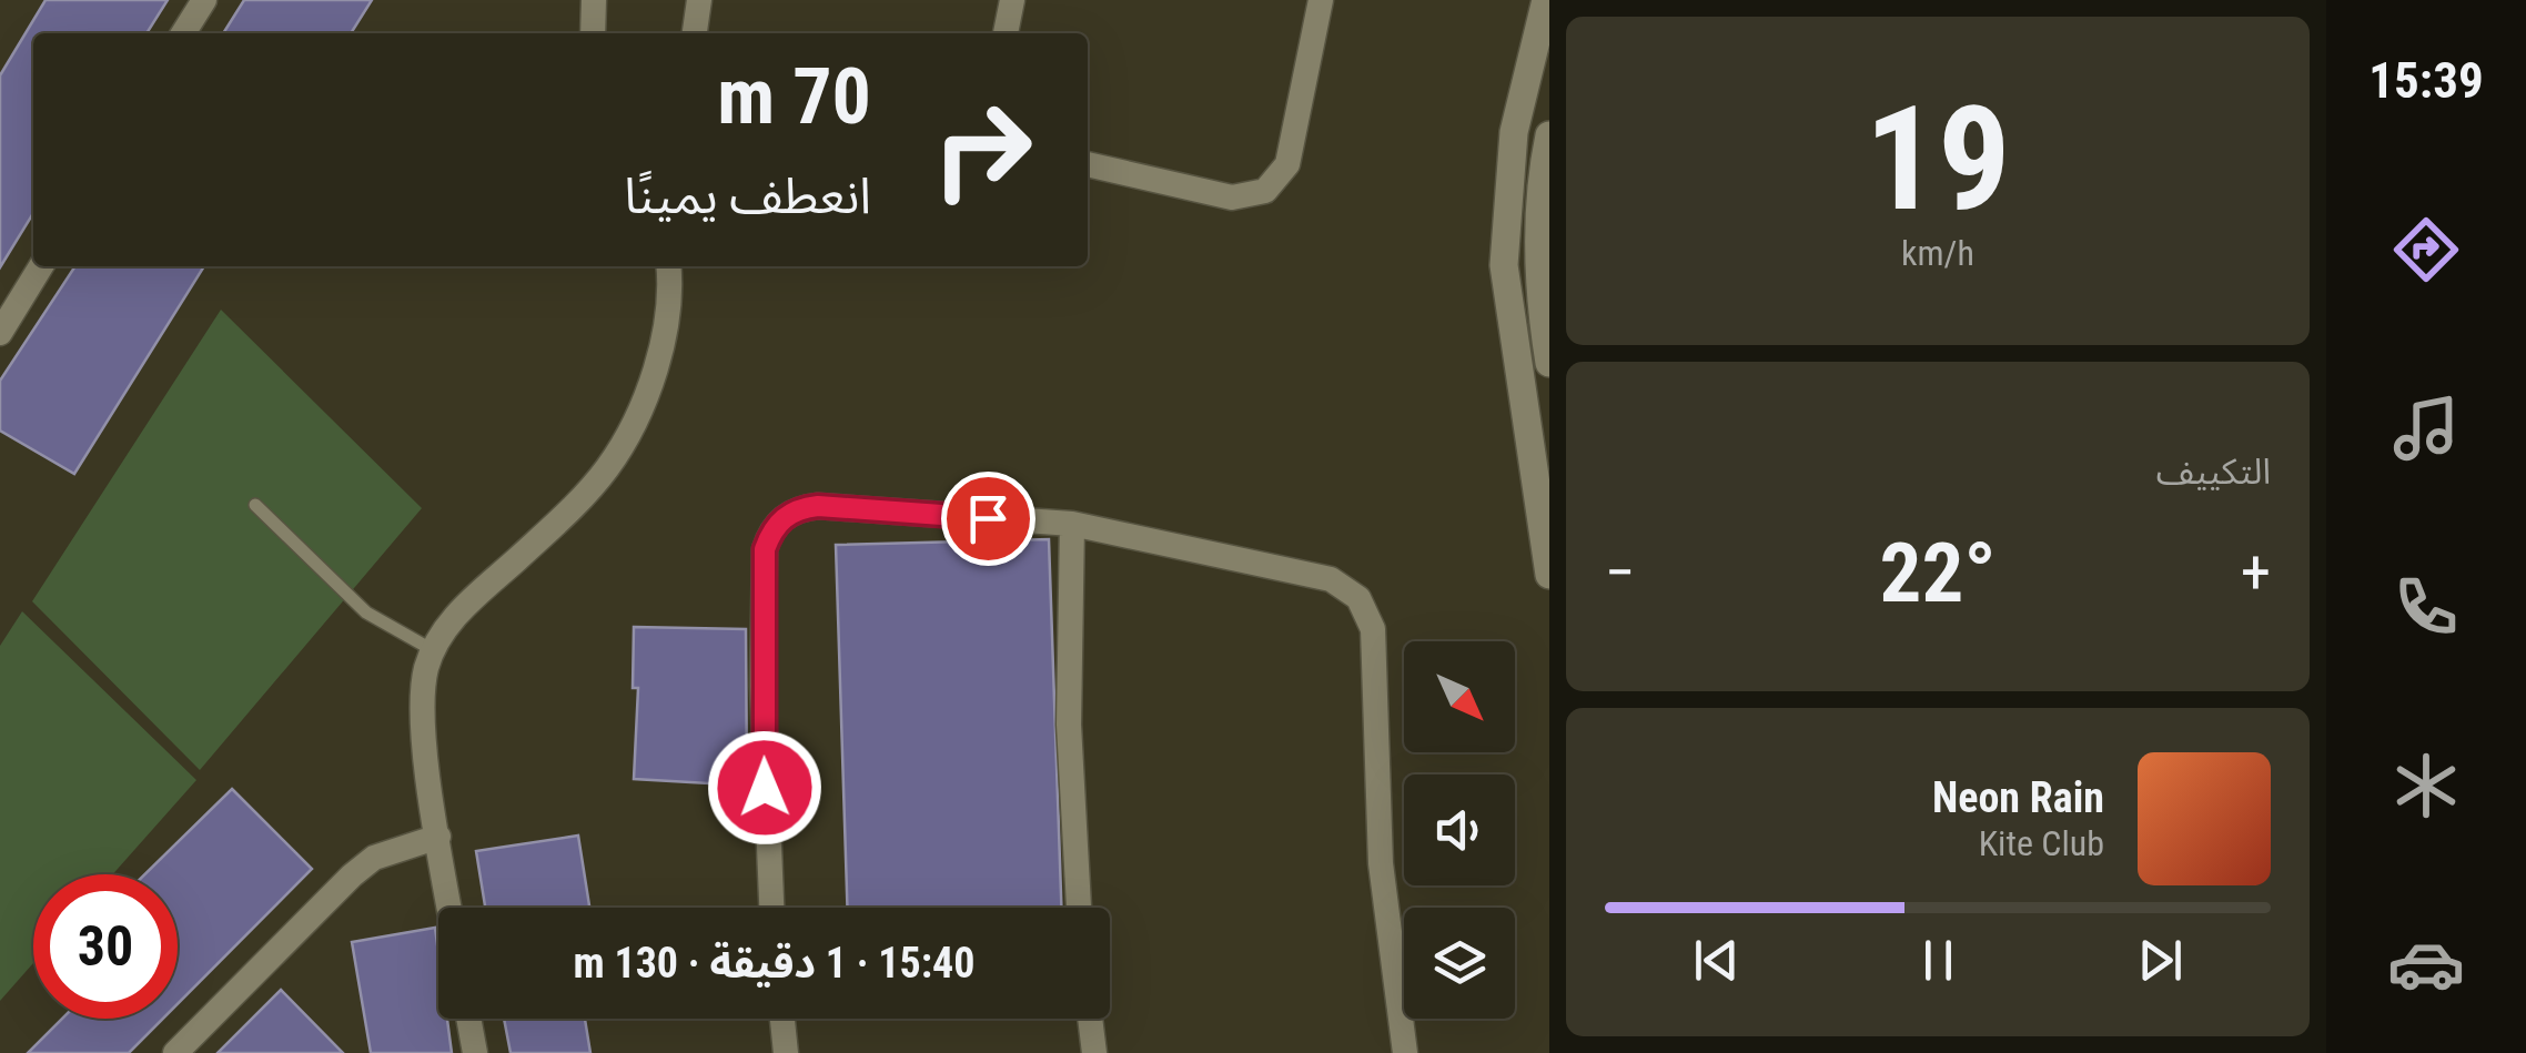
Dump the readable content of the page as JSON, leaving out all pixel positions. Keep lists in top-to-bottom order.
{
  "north": "bottom right",
  "page": {
    "tabs": "15:39",
    "tile": [
      ["19", "km/h"],
      "التكييف"
    ],
    "turn": ["70 m", "انعطف يمينًا"],
    "heat": ["−", "22°", "+"],
    "song": ["Neon Rain", "Kite Club"],
    "limit": "30",
    "trip": "15:40 · 1 دقيقة · 130 m"
  }
}
